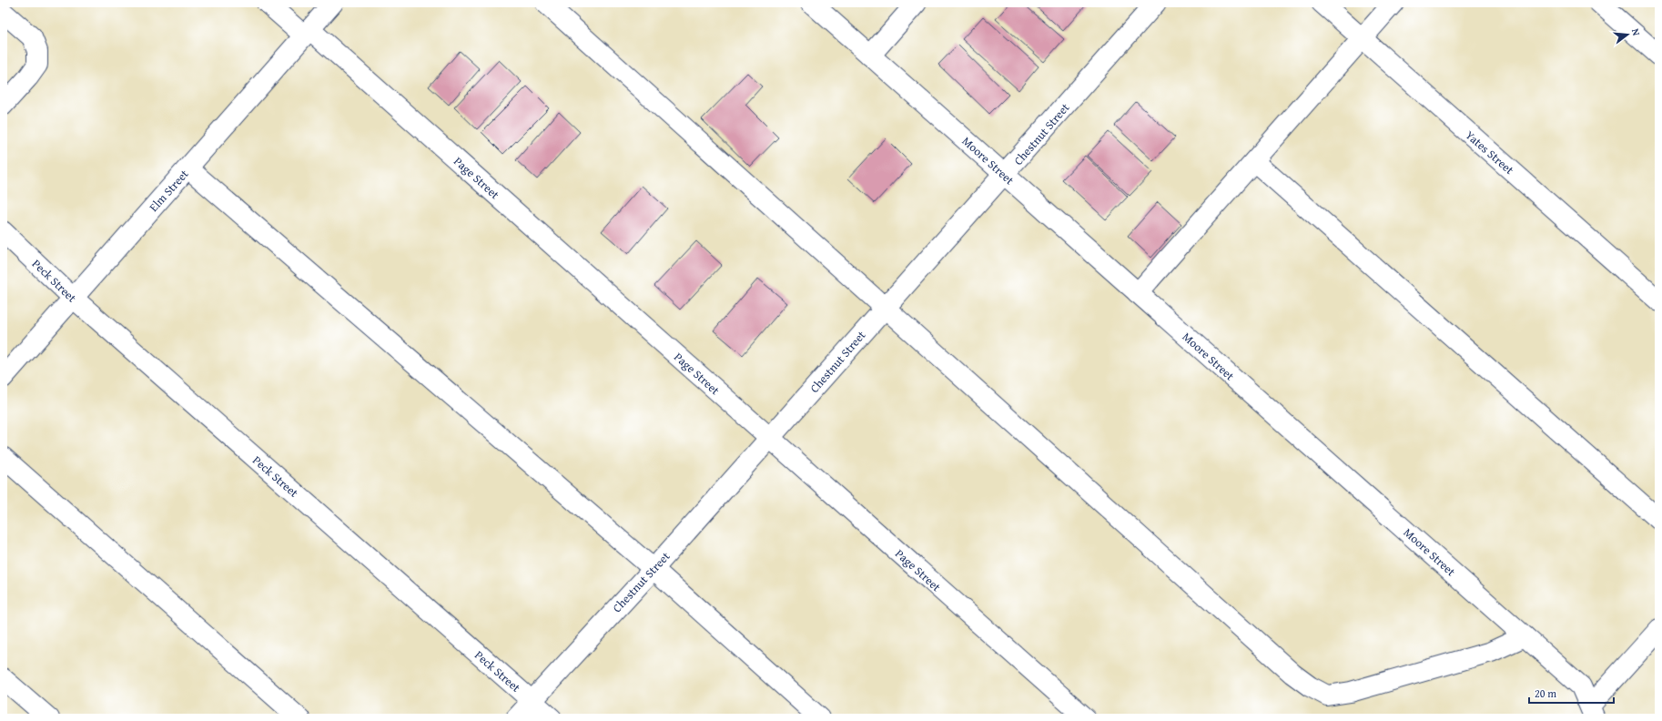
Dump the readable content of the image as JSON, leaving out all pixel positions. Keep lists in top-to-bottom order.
{
  "streets": {
    "street": [
      "Chestnut Street",
      "Yates Street",
      "Moore Street",
      "Page Street",
      "Elm Street",
      "Peck Street"
    ]
  },
  "crossings": [
    ["Chestnut Street", "Moore Street"],
    ["Chestnut Street", "Page Street"],
    ["Chestnut Street", "Peck Street"],
    ["Page Street", "Elm Street"],
    ["Elm Street", "Peck Street"]
  ],
  "scale_bar": "20 m",
  "north": "right"
}
